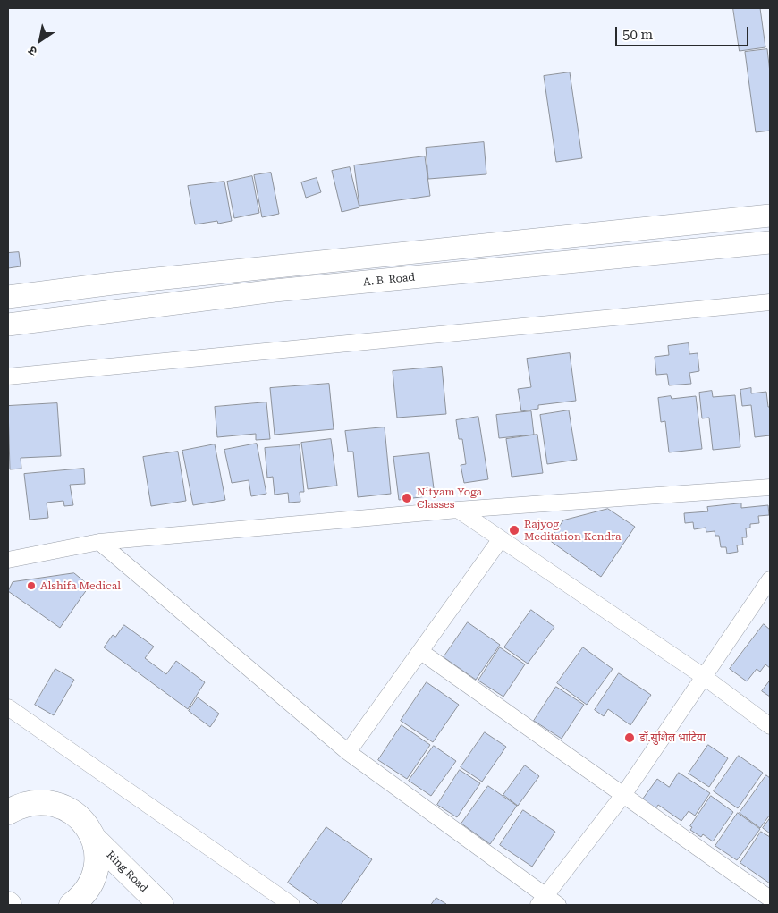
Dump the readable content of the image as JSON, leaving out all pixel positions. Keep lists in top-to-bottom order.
{
  "streets": {
    "highway": ["Ring Road"],
    "main road": ["A. B. Road"]
  },
  "places": [
    "Nityam Yoga Classes",
    "Rajyog Meditation Kendra",
    "Alshifa Medical",
    "डॉ.सुशिल भाटिया"
  ],
  "scale_bar": "50 m",
  "north": "bottom left"
}
